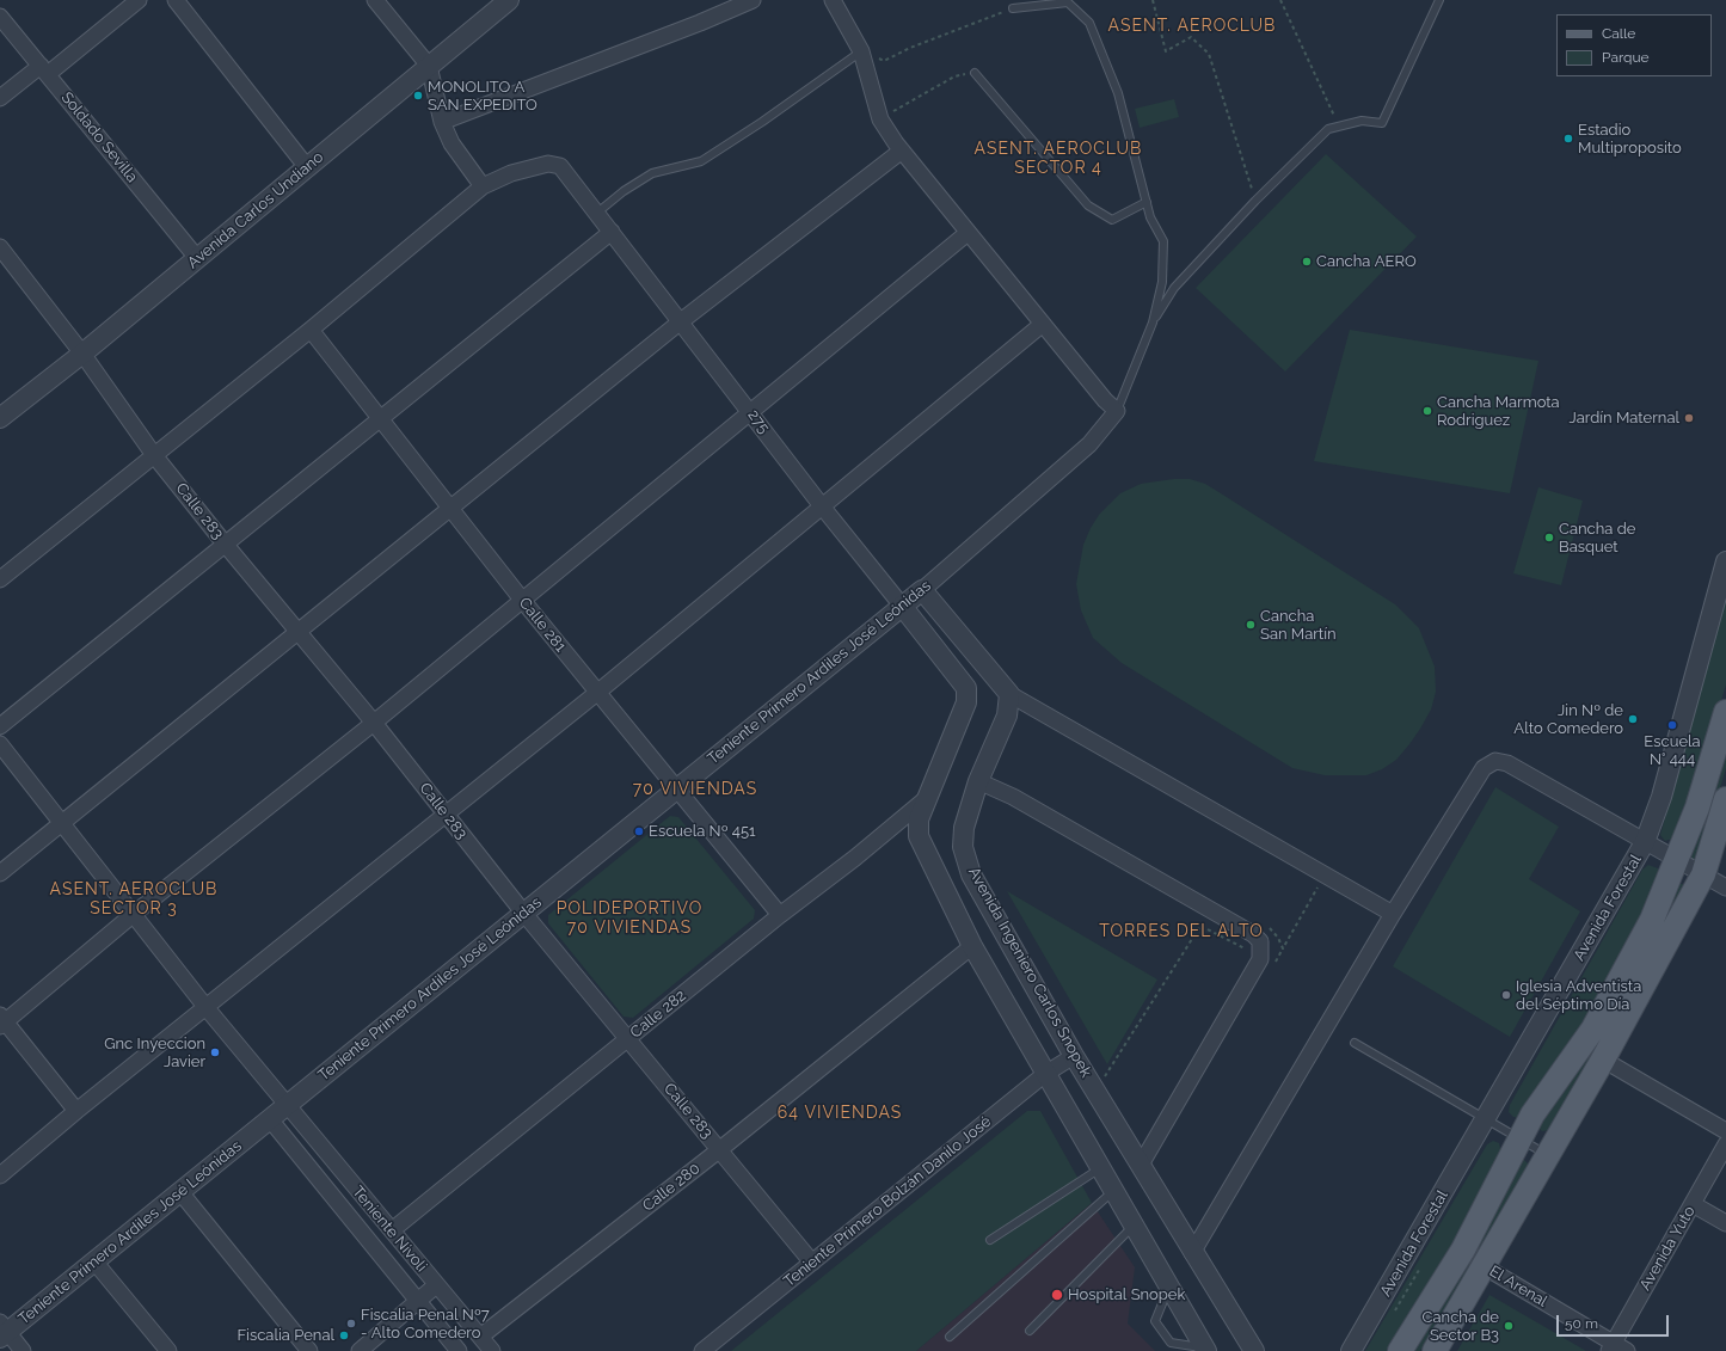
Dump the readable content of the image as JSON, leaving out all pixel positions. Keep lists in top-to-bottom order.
{
  "streets": {
    "street": [
      "Soldado Sevilla",
      "Avenida Carlos Undiano",
      "275",
      "Calle 283",
      "Calle 281",
      "Teniente Primero Ardiles José Leónidas",
      "Avenida Forestal",
      "Avenida Ingeniero Carlos Snopek",
      "Calle 282",
      "Calle 280",
      "Teniente Primero Bolzán Danilo José",
      "Teniente Nivoli",
      "Avenida Yuto",
      "El Arenal"
    ]
  },
  "crossings": [
    ["Soldado Sevilla", "Avenida Carlos Undiano"],
    ["Avenida Carlos Undiano", "Calle 283"],
    ["275", "Teniente Primero Ardiles José Leónidas"],
    ["275", "Calle 282"],
    ["Calle 283", "Teniente Primero Ardiles José Leónidas"],
    ["Calle 283", "Calle 282"],
    ["Calle 283", "Calle 280"],
    ["Calle 283", "Teniente Primero Bolzán Danilo José"],
    ["Calle 281", "Teniente Primero Ardiles José Leónidas"],
    ["Calle 281", "Calle 282"],
    ["Teniente Primero Ardiles José Leónidas", "Teniente Nivoli"],
    ["Avenida Ingeniero Carlos Snopek", "Teniente Primero Bolzán Danilo José"],
    ["Calle 282", "Teniente Nivoli"],
    ["Calle 280", "Teniente Nivoli"],
    ["Avenida Yuto", "El Arenal"]
  ],
  "districts": [
    "ASENT. AEROCLUB",
    "ASENT. AEROCLUB SECTOR 4",
    "70 VIVIENDAS",
    "ASENT. AEROCLUB SECTOR 3",
    "POLIDEPORTIVO 70 VIVIENDAS",
    "TORRES DEL ALTO",
    "64 VIVIENDAS"
  ],
  "places": [
    "MONOLITO A SAN EXPEDITO",
    "Estadio Multiproposito",
    "Cancha AERO",
    "Cancha Marmota Rodriguez",
    "Jardín Maternal",
    "Cancha de Basquet",
    "Cancha San Martín",
    "Jin Nº de Alto Comedero",
    "Escuela N° 444",
    "Escuela Nº 451",
    "Iglesia Adventista del Séptimo Día",
    "Gnc Inyeccion Javier",
    "Hospital Snopek",
    "Fiscalia Penal Nº7 - Alto Comedero",
    "Cancha de Sector B3",
    "Fiscalia Penal"
  ],
  "legend": ["Calle", "Parque"],
  "scale_bar": "50 m"
}
